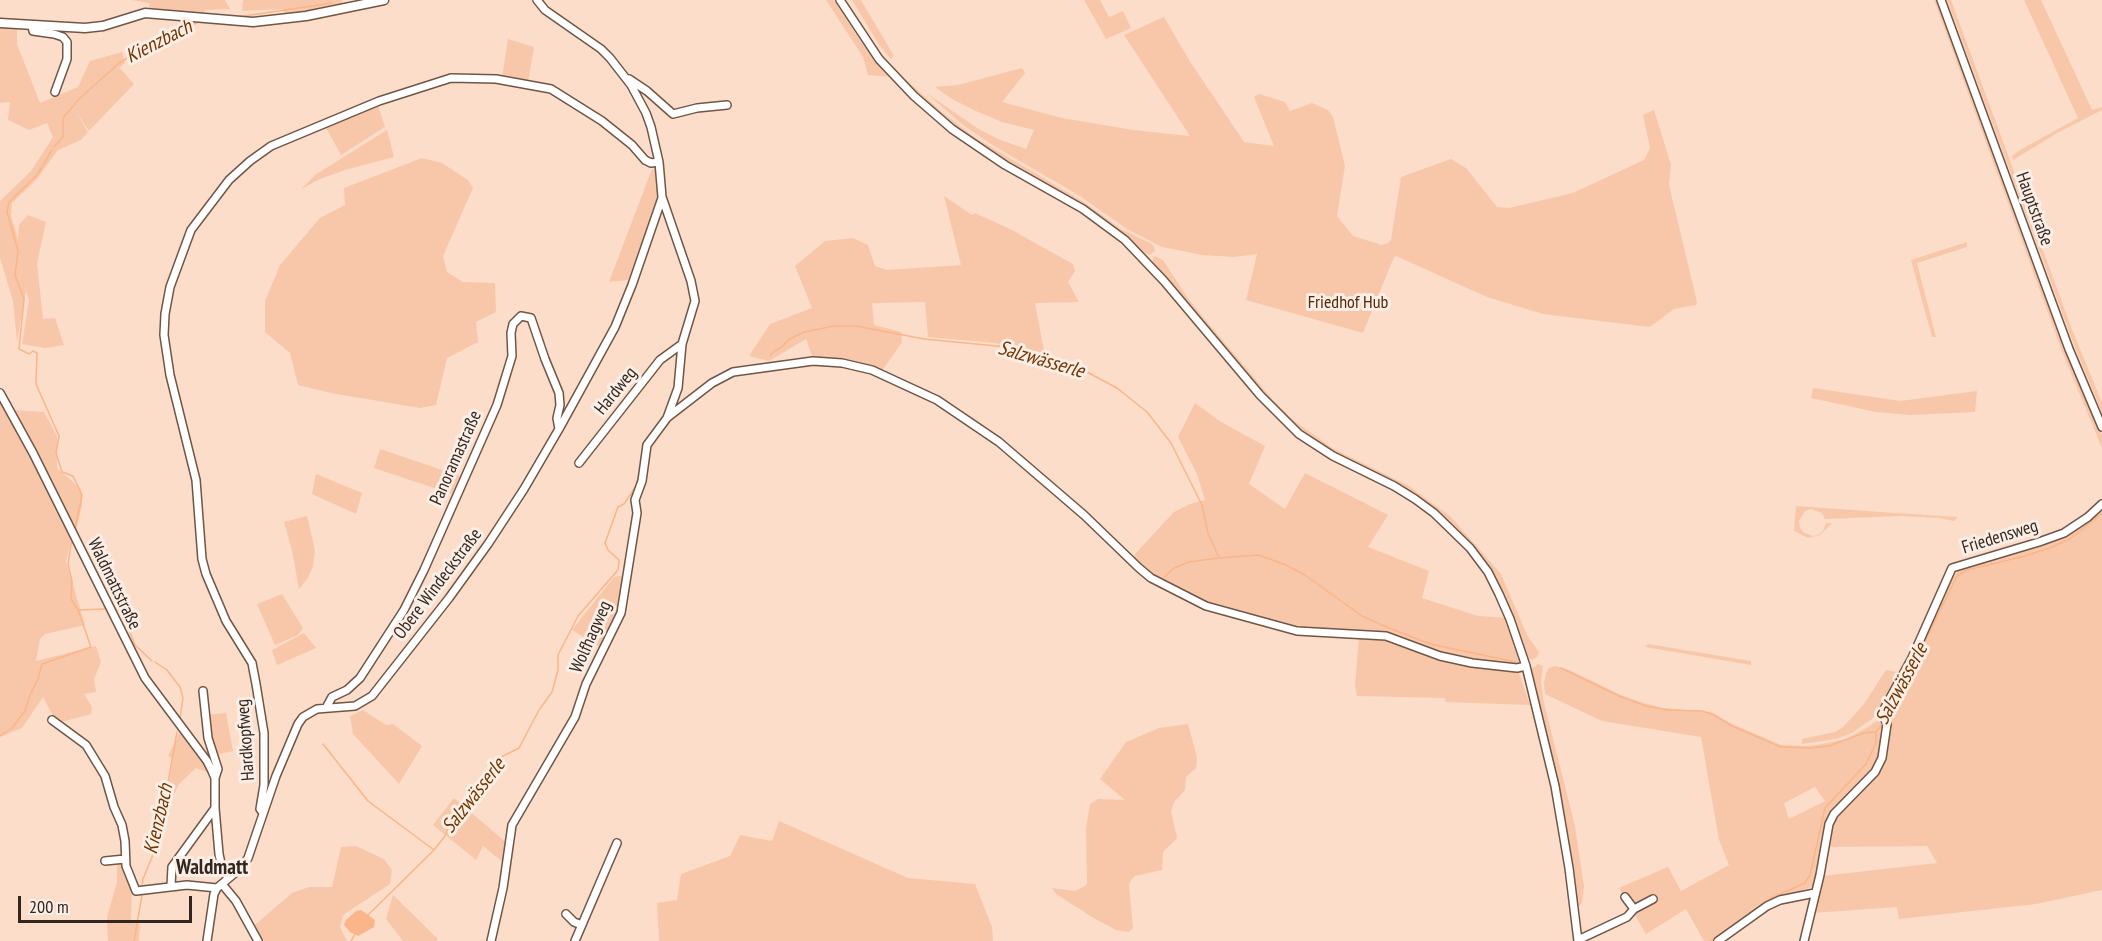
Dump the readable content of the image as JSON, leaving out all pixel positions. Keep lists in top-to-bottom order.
{
  "streets": {
    "street": [
      "Hauptstraße",
      "Hardweg",
      "Panoramastraße",
      "Friedensweg",
      "Waldmattstraße",
      "Obere Windeckstraße",
      "Wolfhagweg",
      "Hardkopfweg"
    ]
  },
  "crossings": [
    ["Hardweg", "Wolfhagweg"],
    ["Panoramastraße", "Obere Windeckstraße"],
    ["Obere Windeckstraße", "Wolfhagweg"],
    ["Obere Windeckstraße", "Hardkopfweg"]
  ],
  "districts": ["Waldmatt"],
  "water": ["Kienzbach", "Salzwässerle"],
  "parks": ["Friedhof Hub"],
  "scale_bar": "200 m"
}
